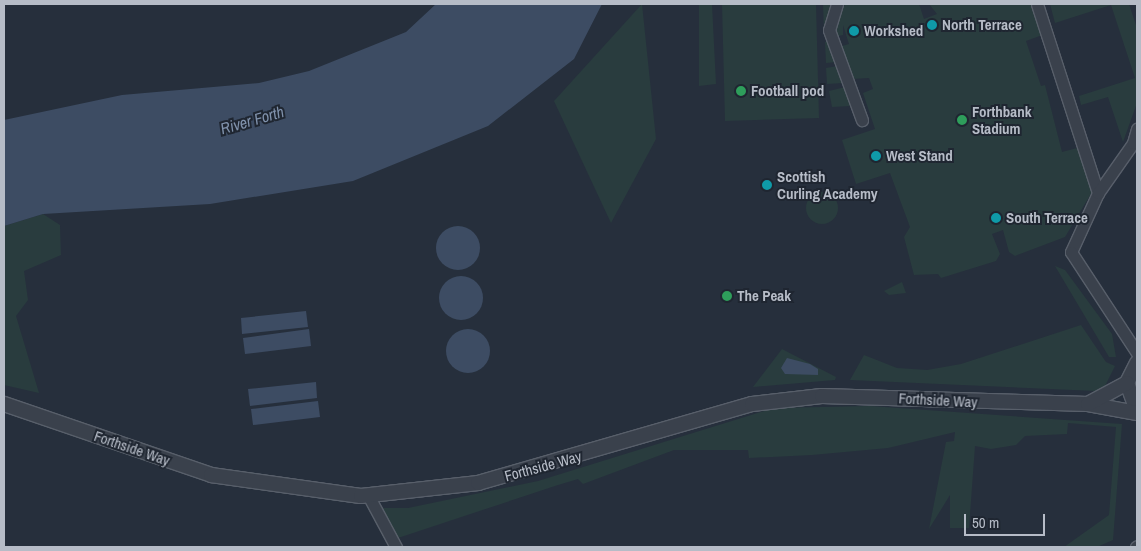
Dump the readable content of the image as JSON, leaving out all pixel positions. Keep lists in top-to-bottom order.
{
  "streets": {
    "street": ["Forthside Way"]
  },
  "water": ["River Forth"],
  "places": [
    "North Terrace",
    "Workshed",
    "Football pod",
    "Forthbank Stadium",
    "West Stand",
    "Scottish Curling Academy",
    "South Terrace",
    "The Peak"
  ],
  "scale_bar": "50 m"
}
